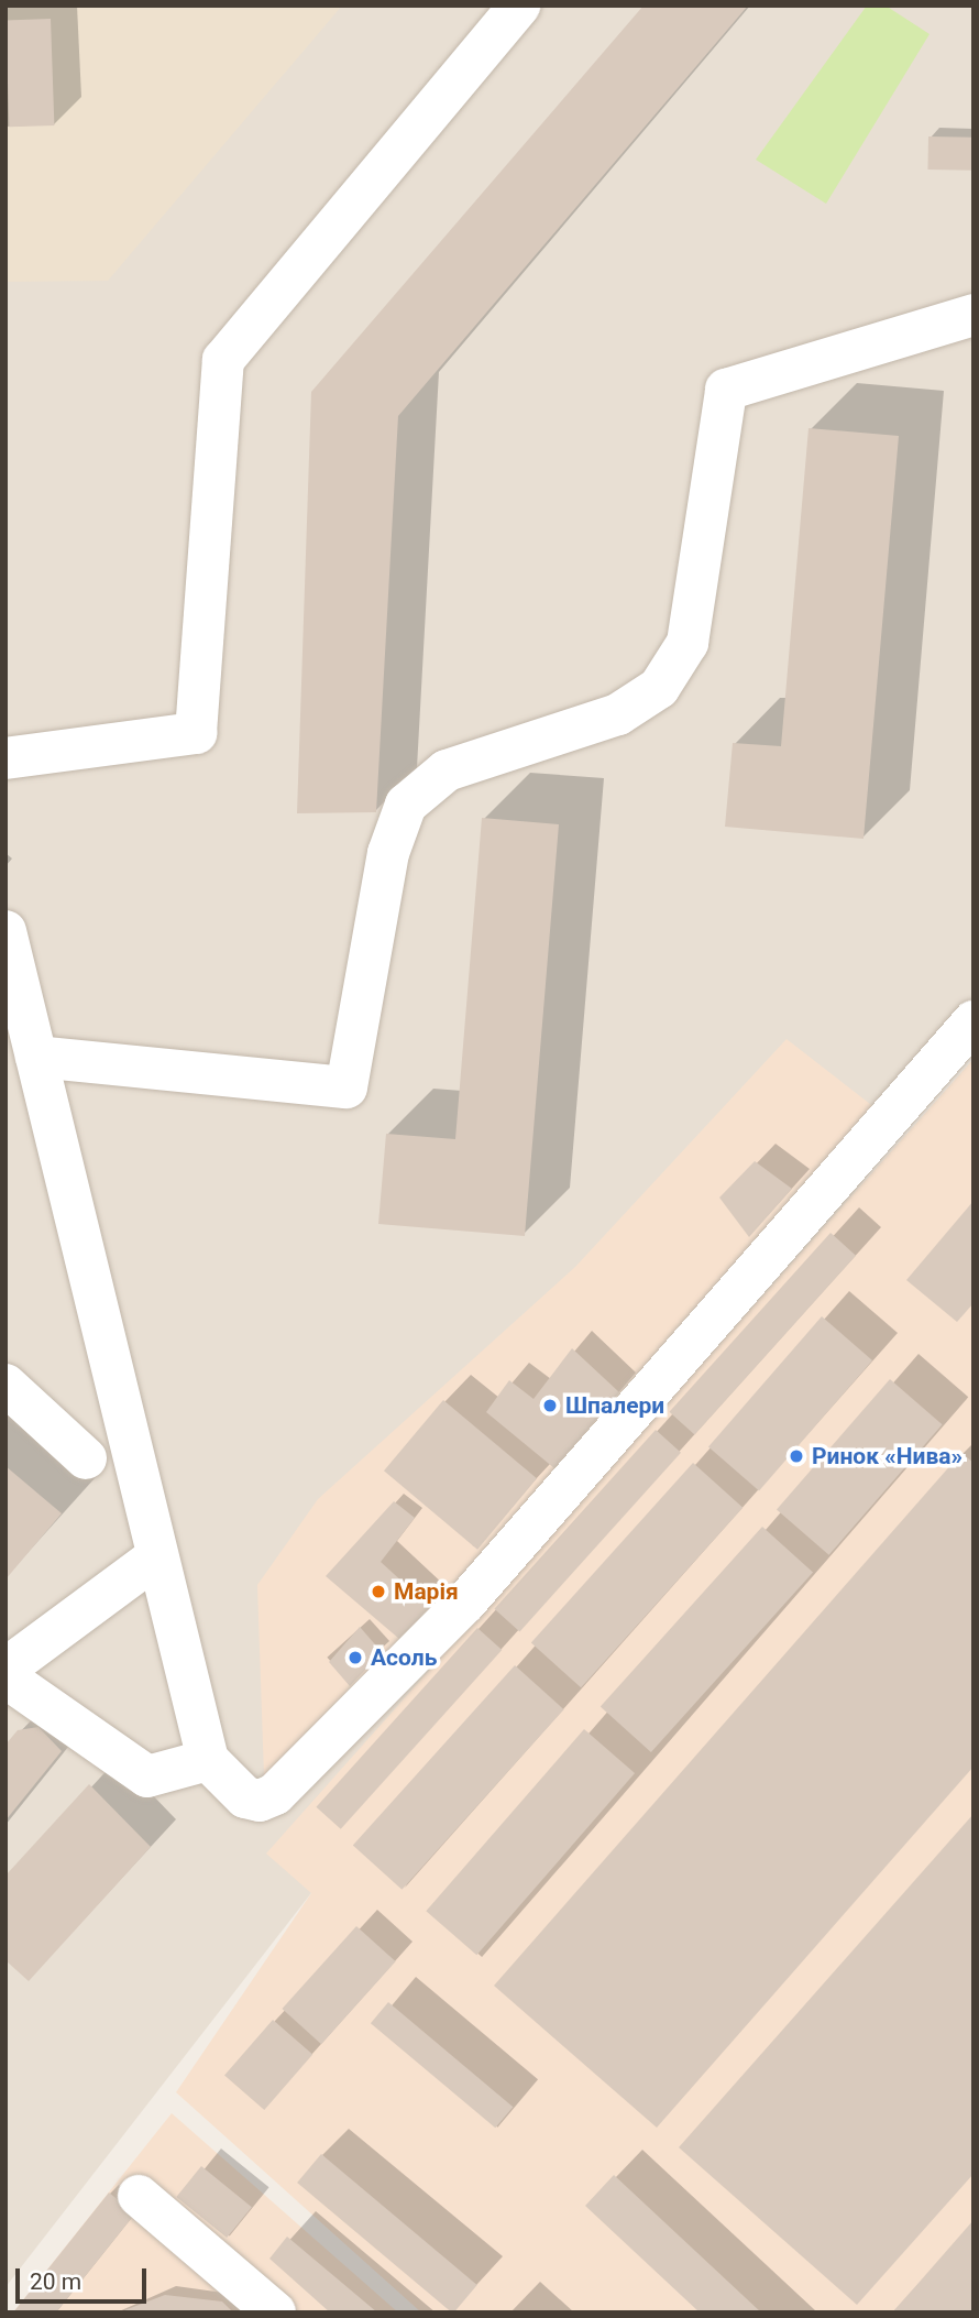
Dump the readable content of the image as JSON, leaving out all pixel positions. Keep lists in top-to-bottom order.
{
  "places": [
    "Шпалери",
    "Ринок «Нива»",
    "Марія",
    "Асоль"
  ],
  "scale_bar": "20 m"
}
